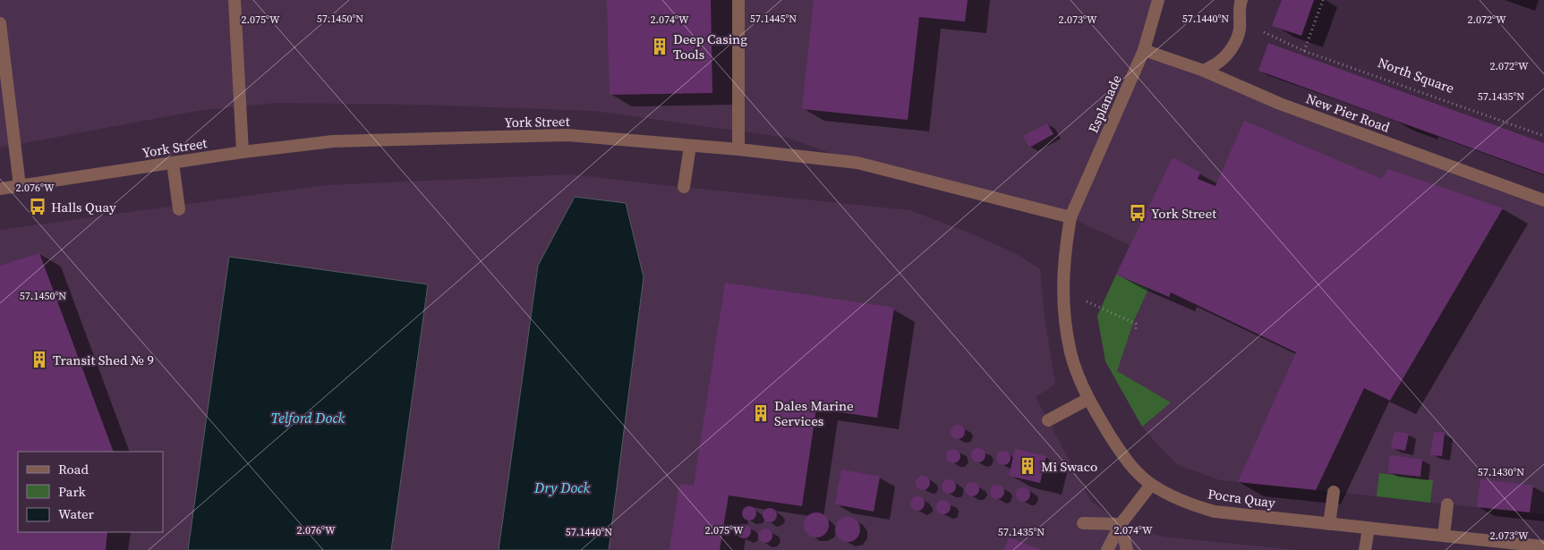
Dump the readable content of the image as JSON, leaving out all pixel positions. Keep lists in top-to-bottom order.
{
  "streets": {
    "street": [
      "Esplanade",
      "New Pier Road",
      "York Street",
      "Pocra Quay"
    ],
    "path": ["North Square"]
  },
  "crossings": [
    ["Esplanade", "New Pier Road"],
    ["Esplanade", "York Street"],
    ["Esplanade", "Pocra Quay"],
    ["York Street", "Pocra Quay"]
  ],
  "water": ["Telford Dock", "Dry Dock"],
  "places": {
    "building": [
      "Deep Casing Tools",
      "Transit Shed № 9",
      "Dales Marine Services",
      "Mi Swaco"
    ],
    "bus stop": ["Halls Quay", "York Street"]
  },
  "legend": ["Road", "Park", "Water"],
  "coordinates": [
    "57.1445°N",
    "57.1440°N",
    "57.1450°N",
    "2.075°W",
    "2.074°W",
    "2.073°W",
    "2.072°W",
    "57.1435°N",
    "2.076°W",
    "57.1430°N"
  ]
}
